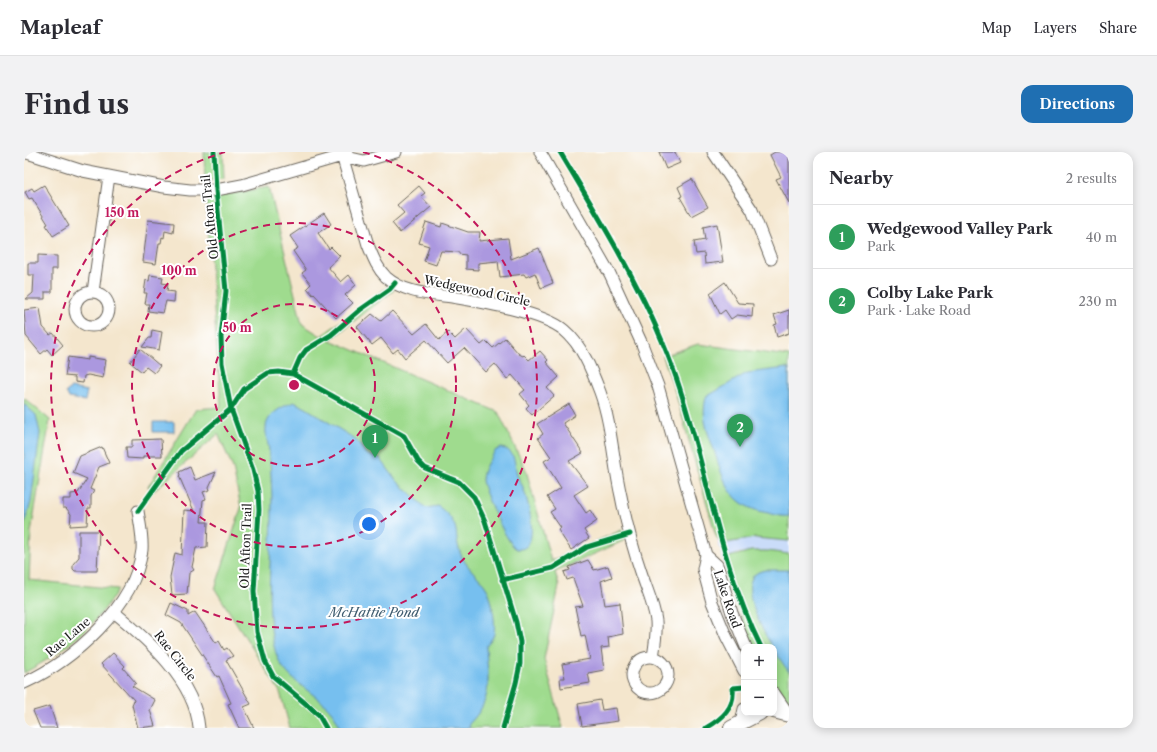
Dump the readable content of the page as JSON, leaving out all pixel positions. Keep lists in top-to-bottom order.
{
  "streets": {
    "street": [
      "Wedgewood Circle",
      "Lake Road",
      "Rae Lane",
      "Rae Circle"
    ],
    "cycle path": ["Old Afton Trail"]
  },
  "crossings": [
    ["Rae Lane", "Rae Circle"]
  ],
  "water": ["McHattie Pond"],
  "page": {
    "header": "Mapleaf",
    "nav": ["Map", "Layers", "Share"],
    "buttons": "Directions",
    "title": "Find us",
    "heading": ["Nearby", "2 results"],
    "list": [
      {
        "mark": "1",
        "name": "Wedgewood Valley Park",
        "note": "Park",
        "value": "40 m"
      },
      {
        "mark": "2",
        "name": "Colby Lake Park",
        "note": "Park · Lake Road",
        "value": "230 m"
      }
    ],
    "pins": ["2", "1"],
    "map_buttons": ["+", "−"]
  },
  "rings": ["150 m", "100 m", "50 m"]
}
